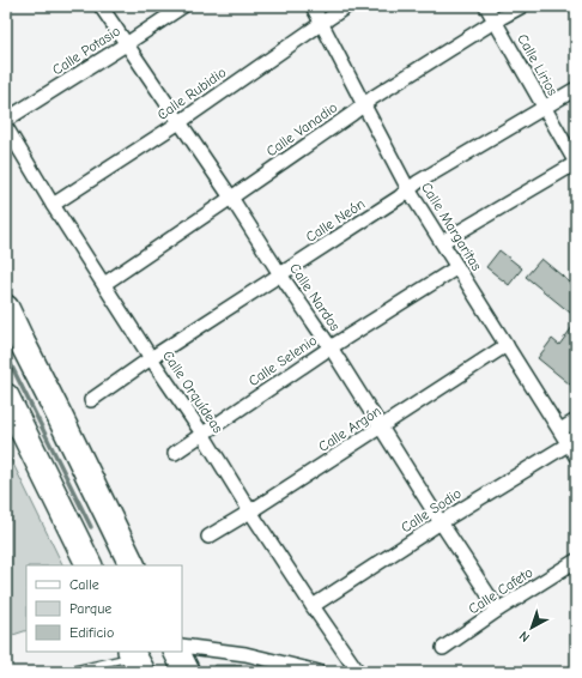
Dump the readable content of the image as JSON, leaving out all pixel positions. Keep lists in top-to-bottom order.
{
  "streets": {
    "street": [
      "Calle Potasio",
      "Calle Lirios",
      "Calle Rubidio",
      "Calle Vanadio",
      "Calle Neón",
      "Calle Margaritas",
      "Calle Nardos",
      "Calle Selenio",
      "Calle Orquídeas",
      "Calle Argón",
      "Calle Sodio",
      "Calle Cafeto"
    ]
  },
  "crossings": [
    ["Calle Potasio", "Calle Nardos"],
    ["Calle Lirios", "Calle Vanadio"],
    ["Calle Lirios", "Calle Neón"],
    ["Calle Rubidio", "Calle Margaritas"],
    ["Calle Rubidio", "Calle Nardos"],
    ["Calle Rubidio", "Calle Orquídeas"],
    ["Calle Vanadio", "Calle Margaritas"],
    ["Calle Vanadio", "Calle Nardos"],
    ["Calle Vanadio", "Calle Orquídeas"],
    ["Calle Neón", "Calle Margaritas"],
    ["Calle Neón", "Calle Nardos"],
    ["Calle Neón", "Calle Orquídeas"],
    ["Calle Margaritas", "Calle Selenio"],
    ["Calle Margaritas", "Calle Argón"],
    ["Calle Margaritas", "Calle Sodio"],
    ["Calle Nardos", "Calle Selenio"],
    ["Calle Nardos", "Calle Argón"],
    ["Calle Nardos", "Calle Sodio"],
    ["Calle Nardos", "Calle Cafeto"],
    ["Calle Selenio", "Calle Orquídeas"],
    ["Calle Orquídeas", "Calle Argón"],
    ["Calle Orquídeas", "Calle Sodio"]
  ],
  "legend": ["Calle", "Parque", "Edificio"],
  "north": "bottom left"
}
